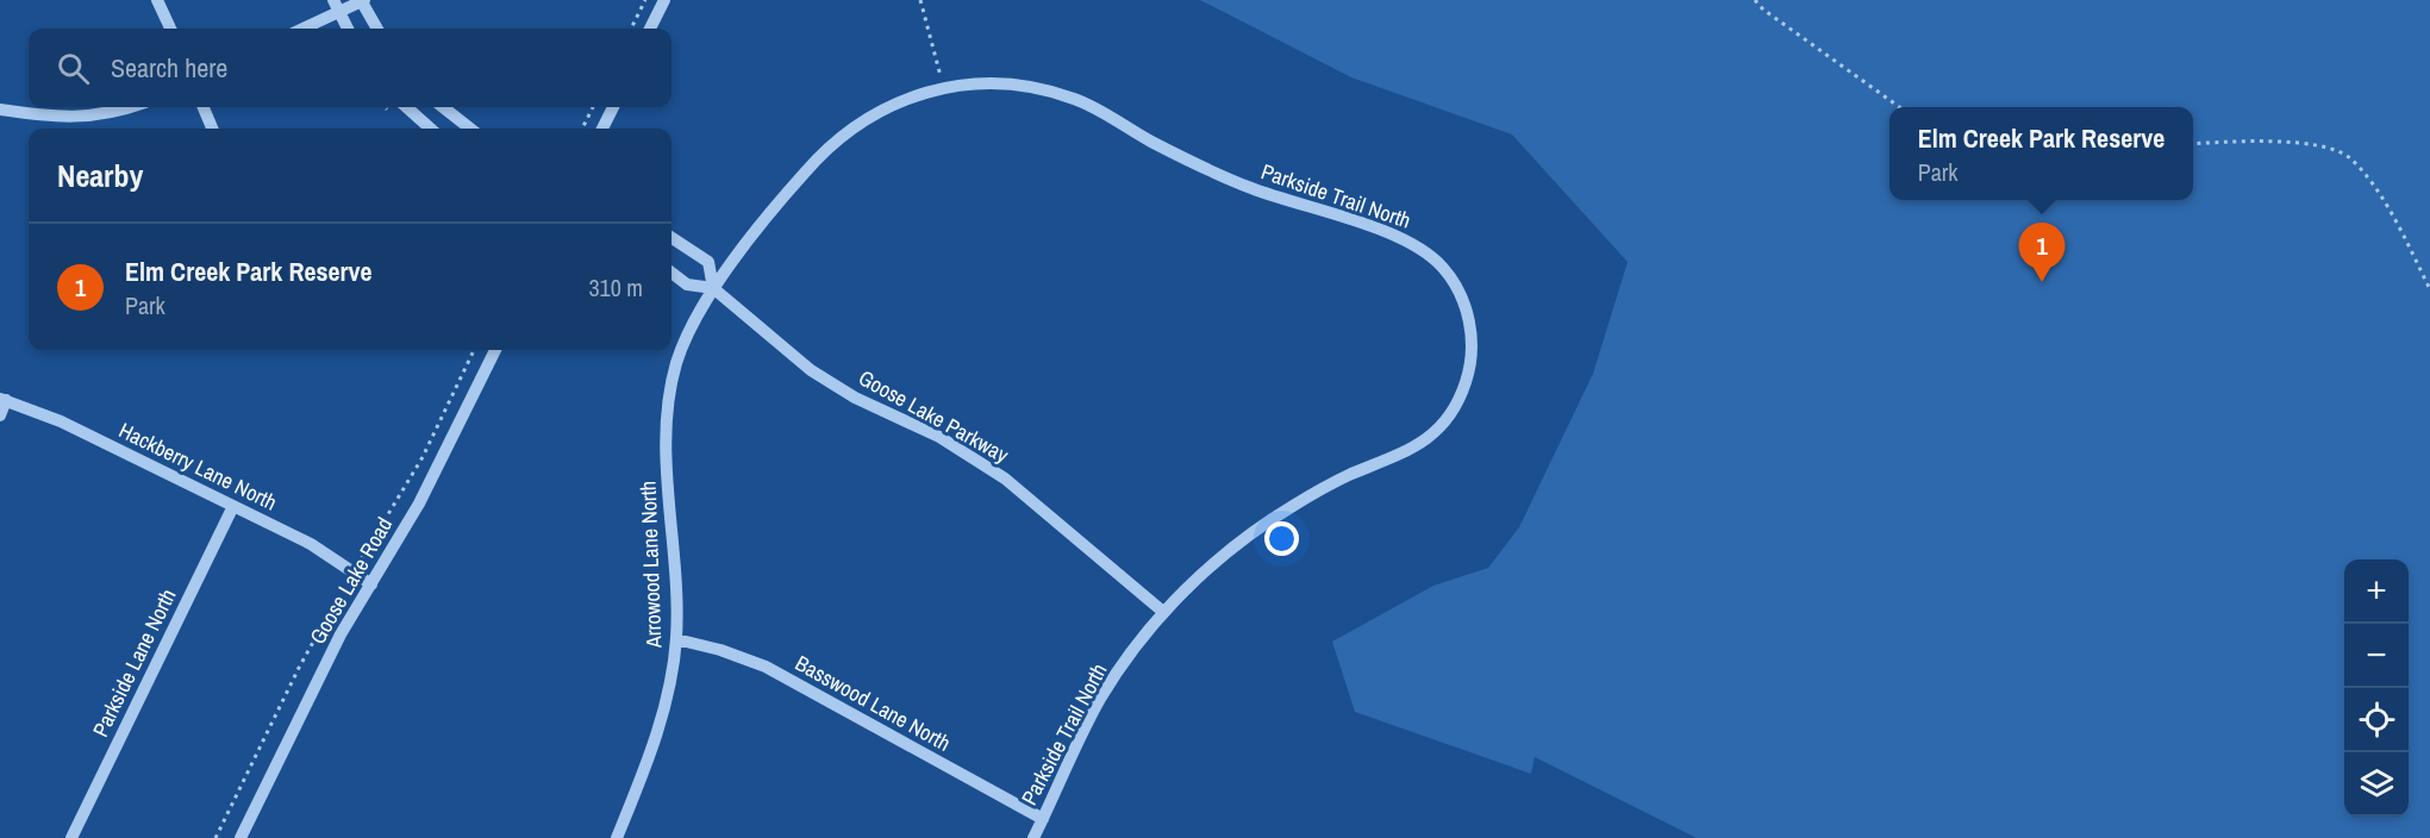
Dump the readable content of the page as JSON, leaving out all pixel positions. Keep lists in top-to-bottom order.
{
  "streets": {
    "street": [
      "Parkside Trail North",
      "Goose Lake Parkway",
      "Hackberry Lane North",
      "Arrowood Lane North",
      "Goose Lake Road",
      "Parkside Lane North",
      "Basswood Lane North"
    ]
  },
  "crossings": [
    ["Parkside Trail North", "Goose Lake Parkway"],
    ["Parkside Trail North", "Arrowood Lane North"],
    ["Parkside Trail North", "Basswood Lane North"],
    ["Goose Lake Parkway", "Arrowood Lane North"],
    ["Hackberry Lane North", "Goose Lake Road"],
    ["Hackberry Lane North", "Parkside Lane North"],
    ["Arrowood Lane North", "Basswood Lane North"]
  ],
  "page": {
    "search": "Search here",
    "popup": ["Elm Creek Park Reserve", "Park"],
    "heading": "Nearby",
    "list": [
      {
        "mark": "1",
        "name": "Elm Creek Park Reserve",
        "note": "Park",
        "value": "310 m"
      }
    ],
    "pins": "1",
    "map_buttons": ["+", "−"]
  }
}
